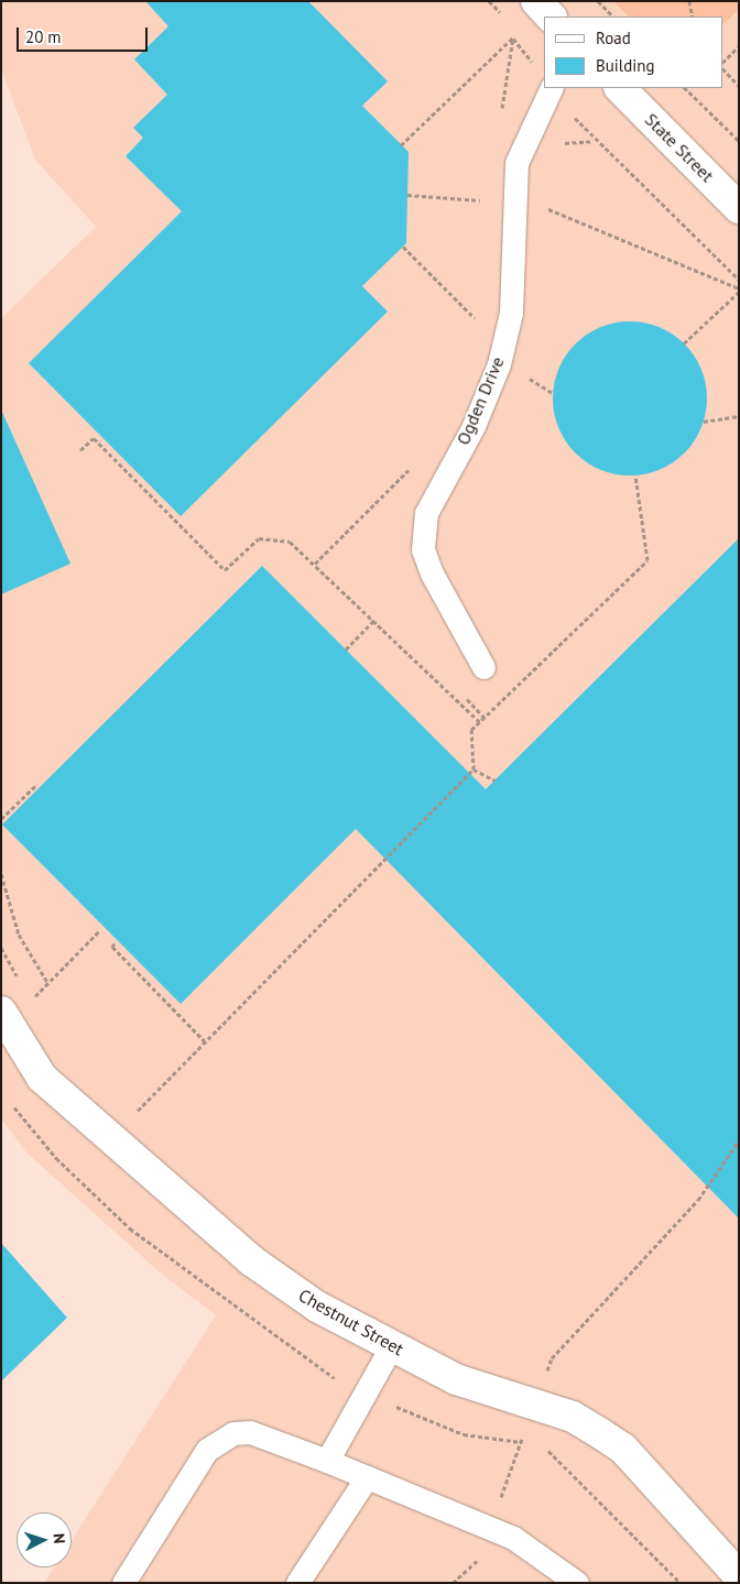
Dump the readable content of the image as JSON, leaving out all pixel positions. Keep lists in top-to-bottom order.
{
  "streets": {
    "street": ["State Street", "Chestnut Street"],
    "lane": ["Ogden Drive"]
  },
  "legend": ["Road", "Building"],
  "scale_bar": "20 m",
  "north": "right"
}
